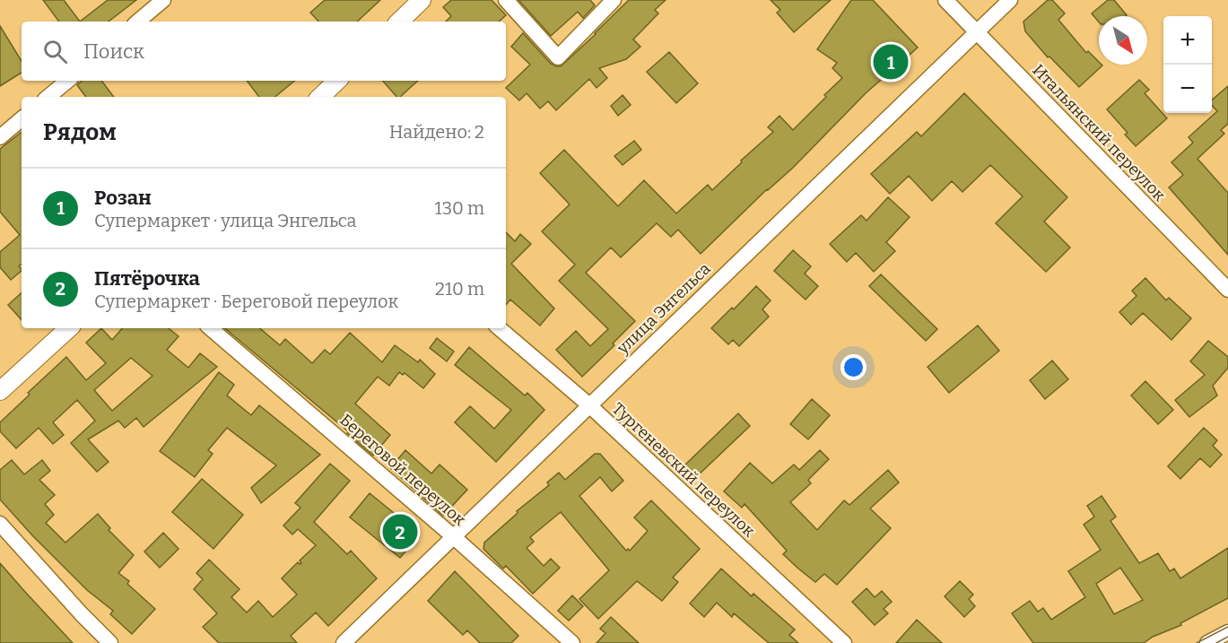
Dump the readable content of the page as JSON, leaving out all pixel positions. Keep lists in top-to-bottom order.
{
  "streets": {
    "street": [
      "Итальянский переулок",
      "улица Энгельса",
      "Береговой переулок",
      "Тургеневский переулок"
    ]
  },
  "crossings": [
    ["Итальянский переулок", "улица Энгельса"],
    ["улица Энгельса", "Береговой переулок"],
    ["улица Энгельса", "Тургеневский переулок"]
  ],
  "north": "bottom right",
  "page": {
    "map_buttons": ["+", "−"],
    "search": "Поиск",
    "pins": ["1", "2"],
    "heading": ["Рядом", "Найдено: 2"],
    "list": [
      {
        "mark": "1",
        "name": "Розан",
        "note": "Супермаркет · улица Энгельса",
        "value": "130 m"
      },
      {
        "mark": "2",
        "name": "Пятёрочка",
        "note": "Супермаркет · Береговой переулок",
        "value": "210 m"
      }
    ]
  }
}
